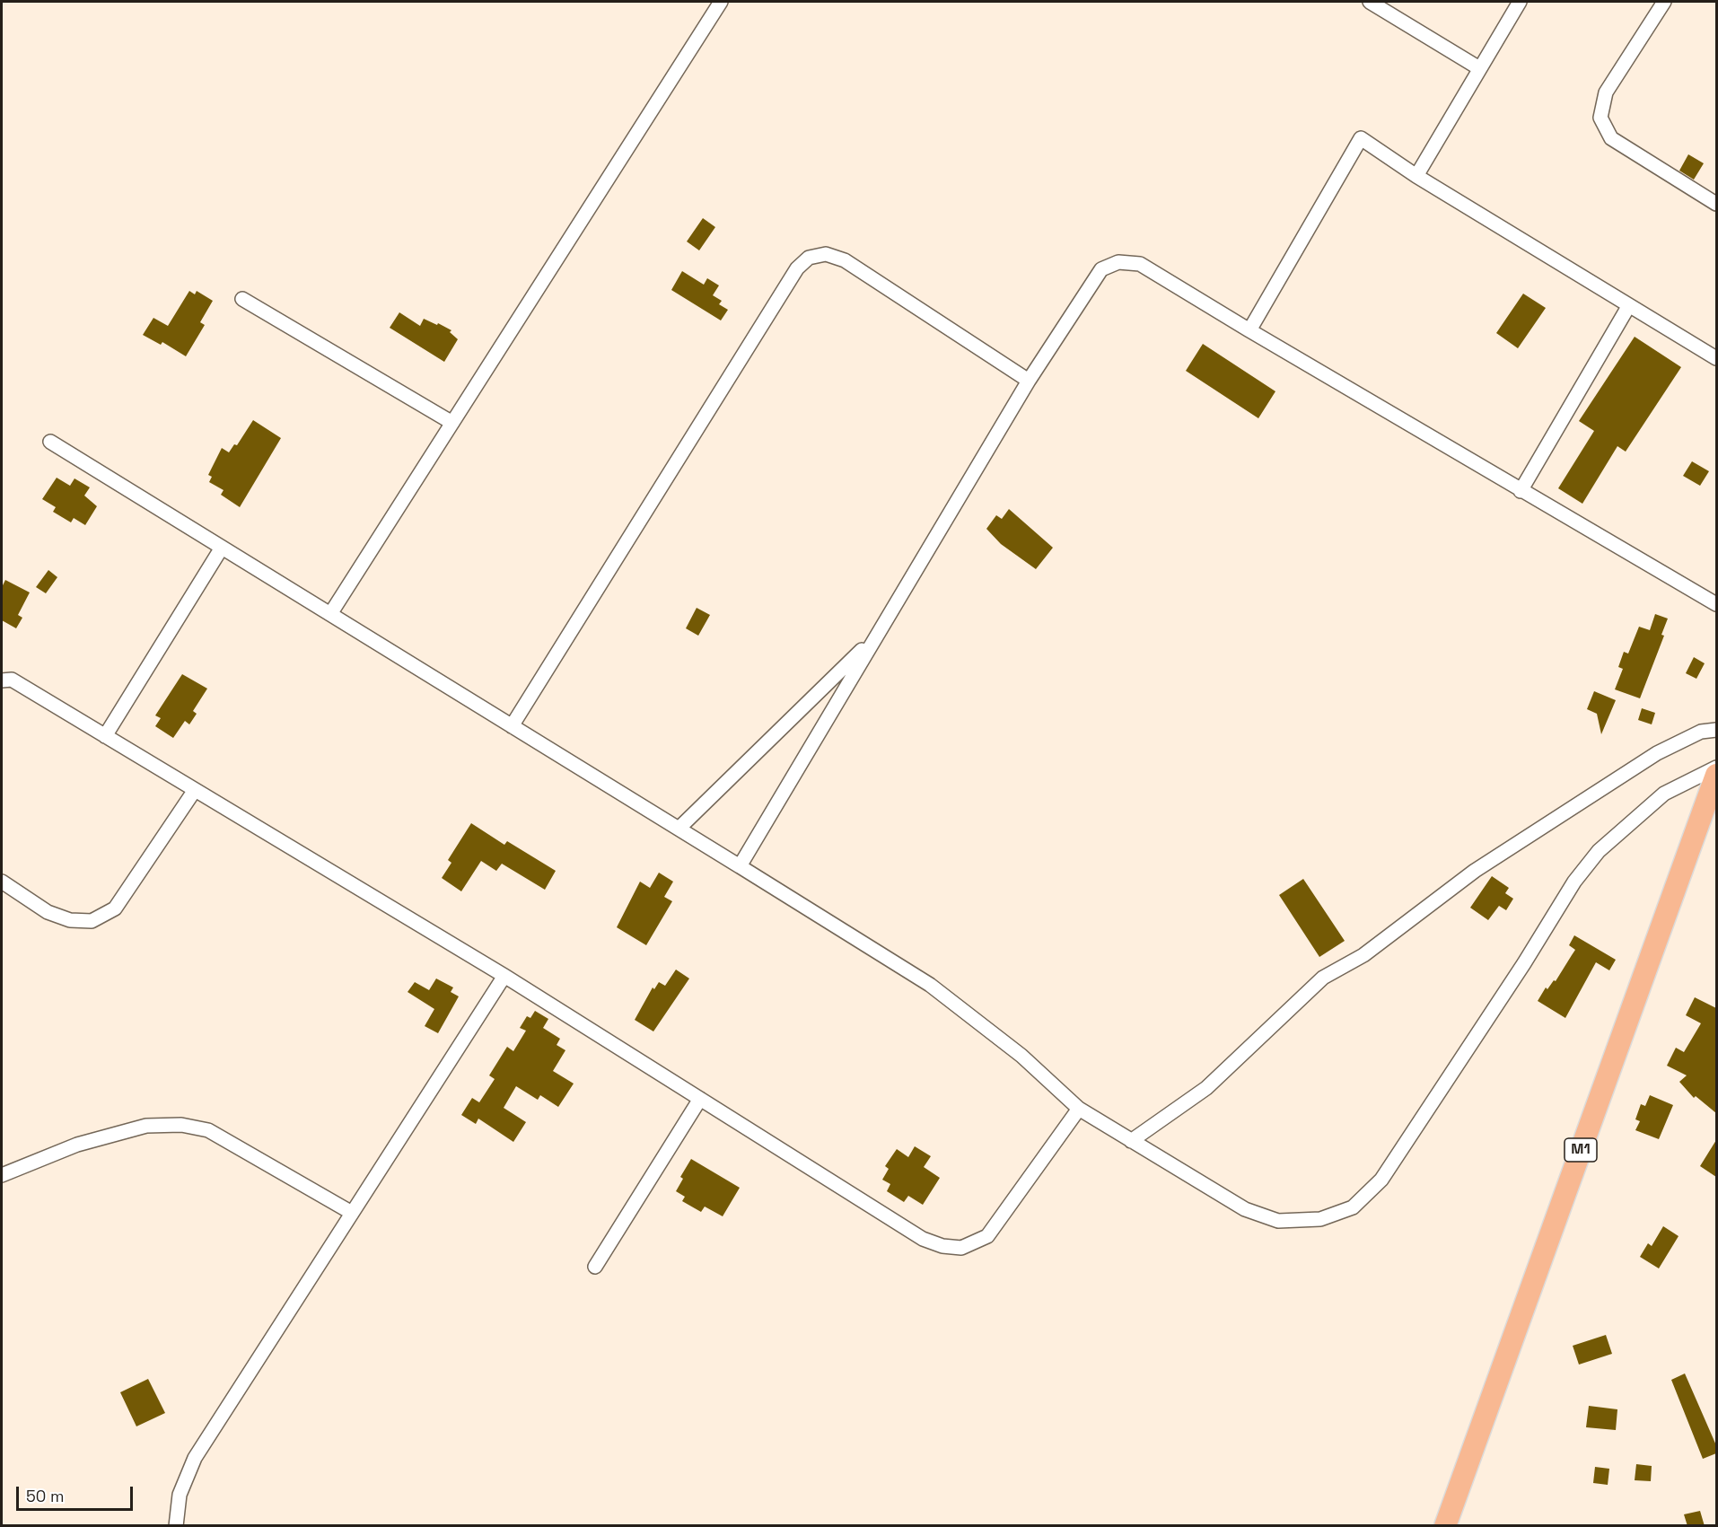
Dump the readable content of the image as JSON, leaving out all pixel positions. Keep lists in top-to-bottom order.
{
  "streets": {
    "highway": ["M1"]
  },
  "scale_bar": "50 m"
}
